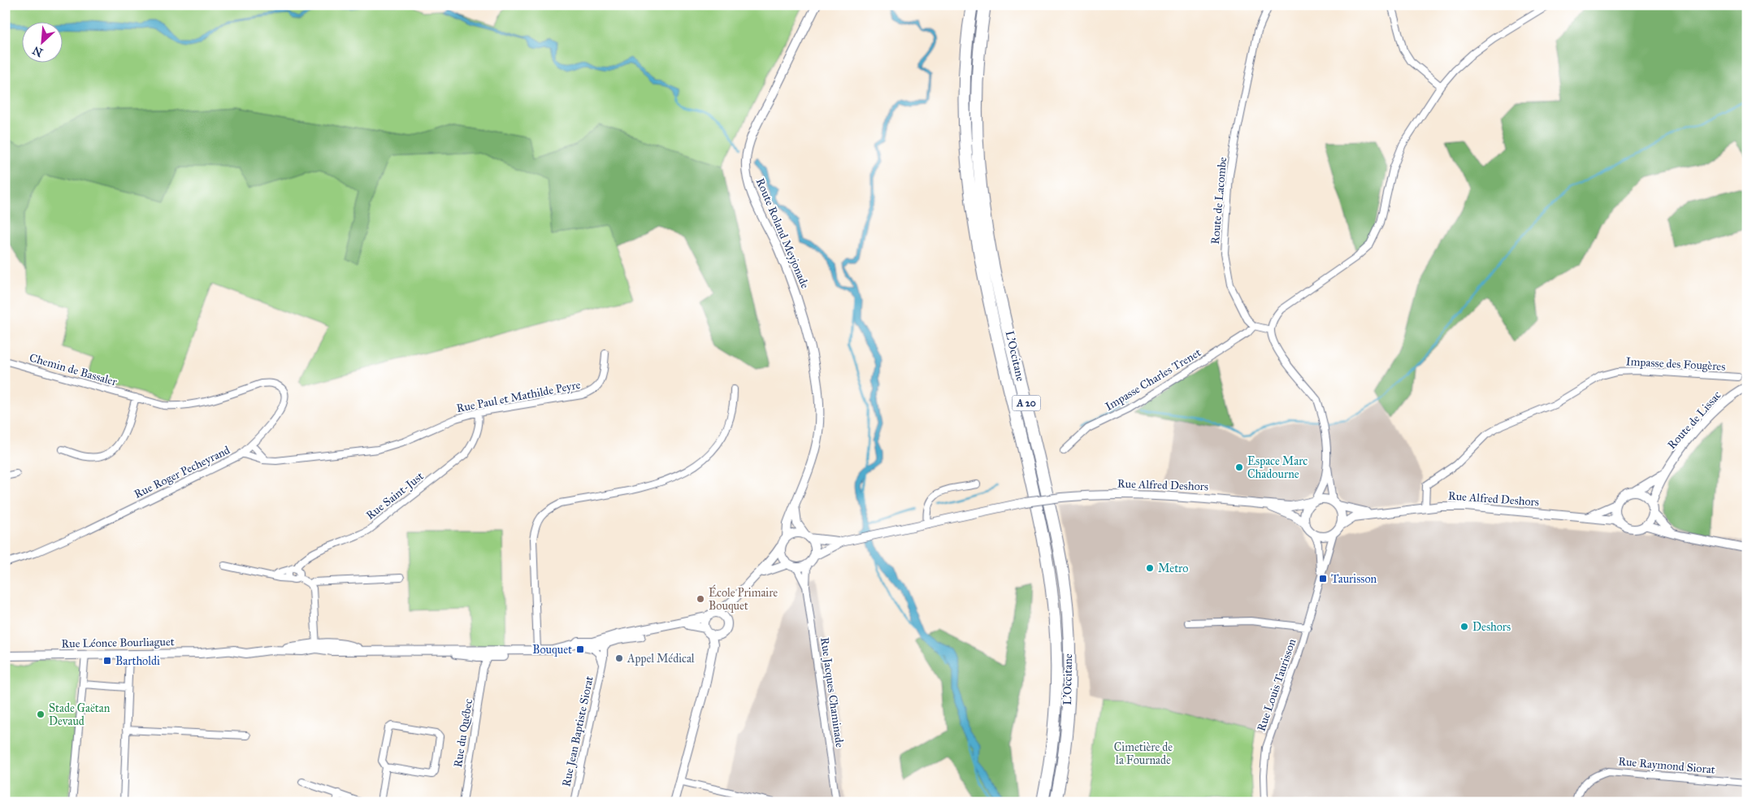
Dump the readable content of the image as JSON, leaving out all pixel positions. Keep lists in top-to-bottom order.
{
  "streets": {
    "highway": ["L'Occitane", "A 20"],
    "main road": [
      "Route Roland Meyjonade",
      "Route de Lissac",
      "Rue Alfred Deshors",
      "Rue Léonce Bourliaguet"
    ],
    "street": [
      "Route de Lacombe",
      "Impasse des Fougères",
      "Chemin de Bassaler",
      "Impasse Charles Trenet",
      "Rue Paul et Mathilde Peyre",
      "Rue Roger Pecheyrand",
      "Rue Saint-Just",
      "Rue Louis Taurisson",
      "Rue Jacques Chaminade",
      "Rue Jean Baptiste Siorat",
      "Rue du Québec",
      "Rue Raymond Siorat"
    ]
  },
  "crossings": [
    ["Route de Lacombe", "Impasse Charles Trenet"],
    ["Route Roland Meyjonade", "Rue Jacques Chaminade"],
    ["Impasse des Fougères", "Rue Alfred Deshors"],
    ["Chemin de Bassaler", "Rue Roger Pecheyrand"],
    ["Rue Paul et Mathilde Peyre", "Rue Roger Pecheyrand"],
    ["Rue Paul et Mathilde Peyre", "Rue Saint-Just"],
    ["Route de Lissac", "Rue Alfred Deshors"],
    ["Rue Léonce Bourliaguet", "Rue Jean Baptiste Siorat"],
    ["Rue Léonce Bourliaguet", "Rue du Québec"]
  ],
  "parks": ["Cimetière de la Fournade"],
  "places": {
    "other": [
      "Espace Marc Chadourne",
      "Metro",
      "École Primaire Bouquet",
      "Deshors",
      "Appel Médical",
      "Stade Gaëtan Devaud"
    ],
    "transit": ["Taurisson", "Bouquet", "Bartholdi"]
  },
  "north": "bottom left"
}
